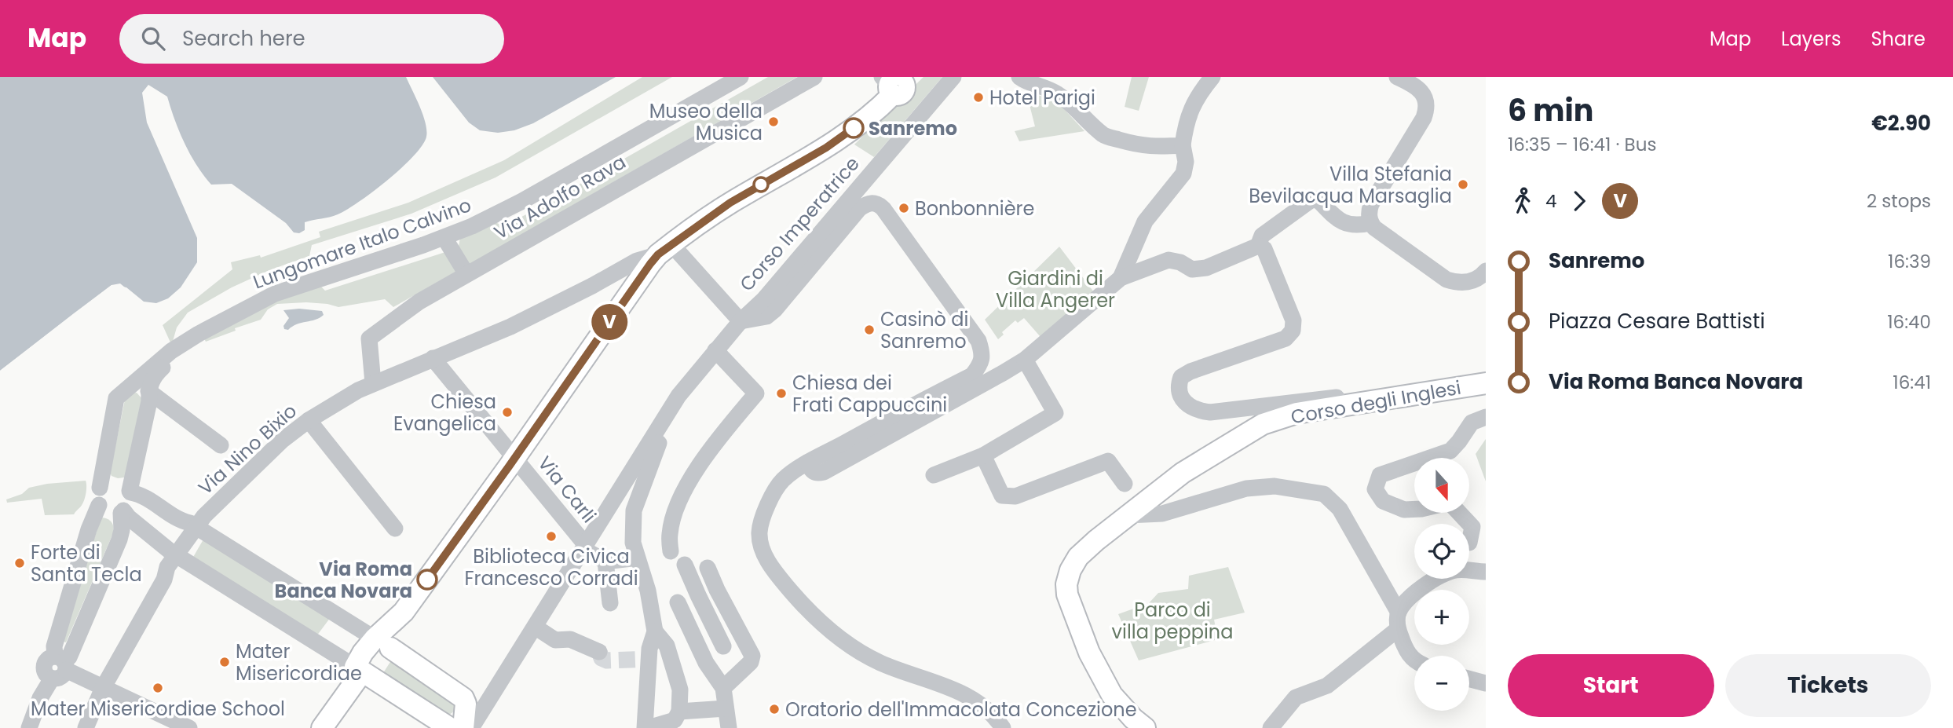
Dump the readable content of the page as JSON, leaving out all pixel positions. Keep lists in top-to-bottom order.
{
  "streets": {
    "main road": ["Corso degli Inglesi"],
    "street": [
      "Via Adolfo Rava",
      "Corso Imperatrice",
      "Lungomare Italo Calvino",
      "Via Nino Bixio",
      "Via Carli"
    ]
  },
  "crossings": [
    ["Via Adolfo Rava", "Via Nino Bixio"],
    ["Corso Imperatrice", "Via Carli"],
    ["Via Nino Bixio", "Via Carli"]
  ],
  "parks": ["Giardini di Villa Angerer", "Parco di villa peppina"],
  "places": [
    "Hotel Parigi",
    "Museo della Musica",
    "Sanremo",
    "Villa Stefania Bevilacqua Marsaglia",
    "Bonbonnière",
    "Casinò di Sanremo",
    "Chiesa dei Frati Cappuccini",
    "Chiesa Evangelica",
    "Biblioteca Civica Francesco Corradi",
    "Forte di Santa Tecla",
    "Via Roma Banca Novara",
    "Mater Misericordiae",
    "Mater Misericordiae School",
    "Oratorio dell'Immacolata Concezione"
  ],
  "lines": ["bus line V"],
  "north": "bottom",
  "page": {
    "header": "Map",
    "search": "Search here",
    "nav": ["Map", "Layers", "Share"],
    "on_map": "V",
    "heading": ["6 min", "16:35 – 16:41 · Bus", "€2.90"],
    "legs": ["4", "V", "2 stops"],
    "list": [
      {
        "name": "Sanremo",
        "value": "16:39"
      },
      {
        "name": "Piazza Cesare Battisti",
        "value": "16:40"
      },
      {
        "name": "Via Roma Banca Novara",
        "value": "16:41"
      }
    ],
    "map_buttons": ["+", "−"],
    "buttons": ["Start", "Tickets"]
  }
}
